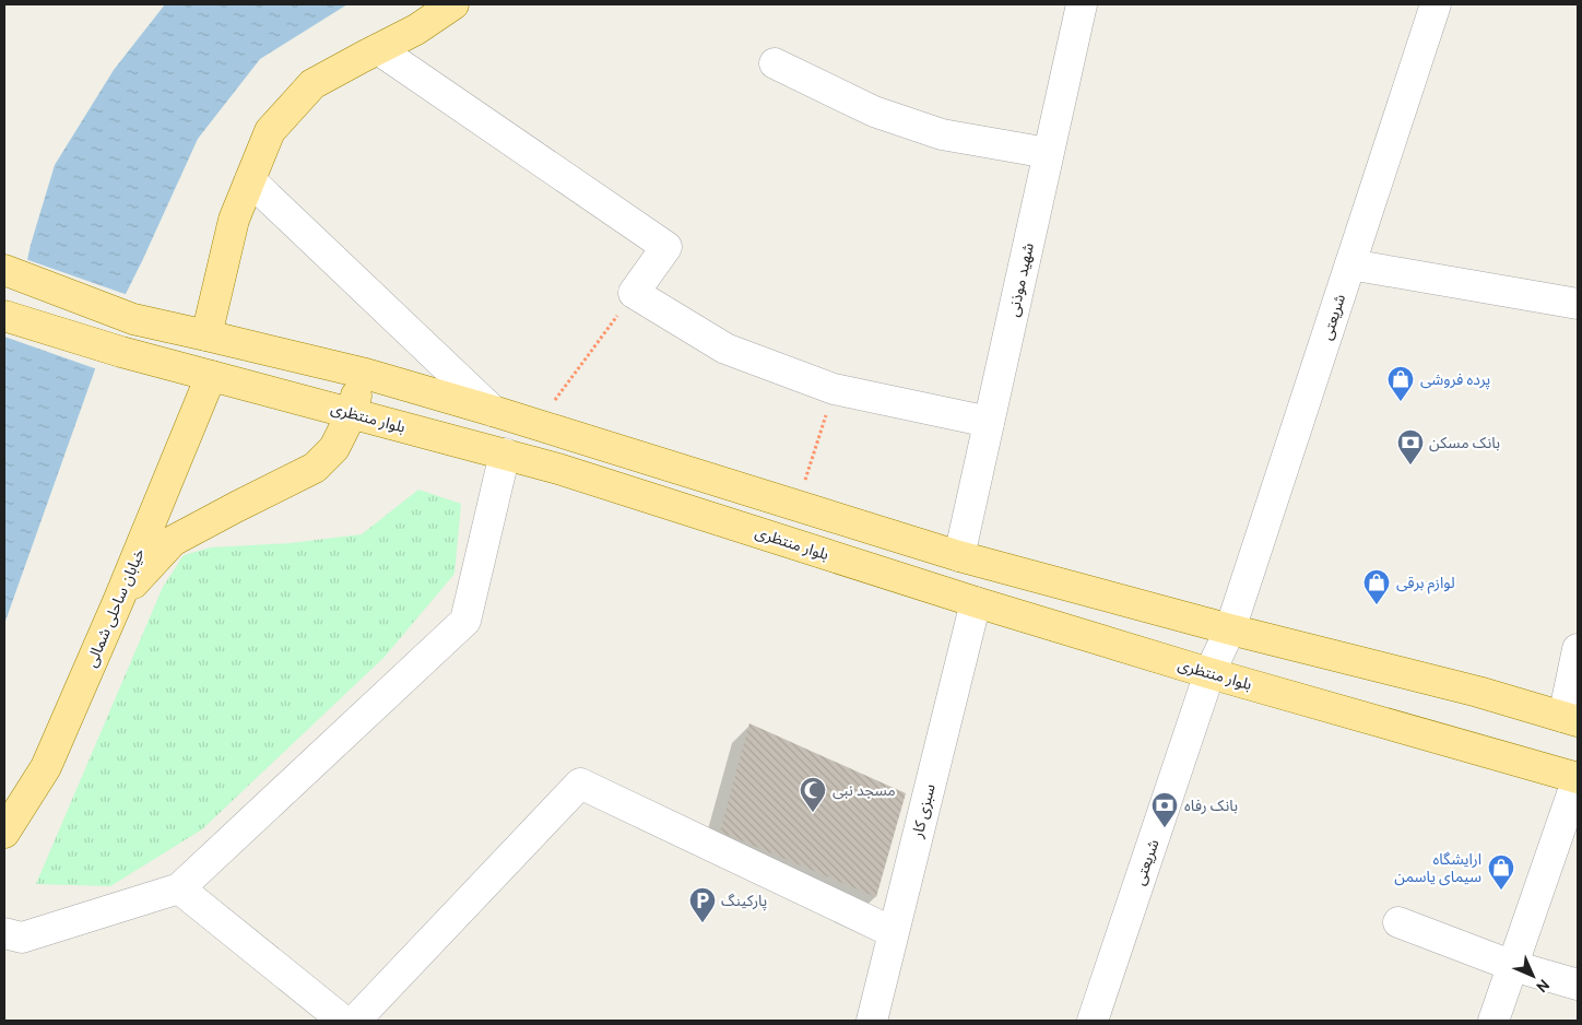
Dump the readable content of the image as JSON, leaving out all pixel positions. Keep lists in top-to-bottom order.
{
  "streets": {
    "main road": ["بلوار منتظری", "خیابان ساحلی شمالی"],
    "street": ["شهید موذنی", "شریعتی", "سبزی کار"]
  },
  "crossings": [
    ["شریعتی", "بلوار منتظری"],
    ["بلوار منتظری", "خیابان ساحلی شمالی"],
    ["بلوار منتظری", "سبزی کار"]
  ],
  "places": {
    "shop": ["پرده فروشی", "لوازم برقی", "ارایشگاه سیمای یاسمن"],
    "bank": ["بانک مسکن", "بانک رفاه"],
    "mosque": ["مسجد نبی"],
    "parking": ["پارکینگ"]
  },
  "north": "bottom right"
}
